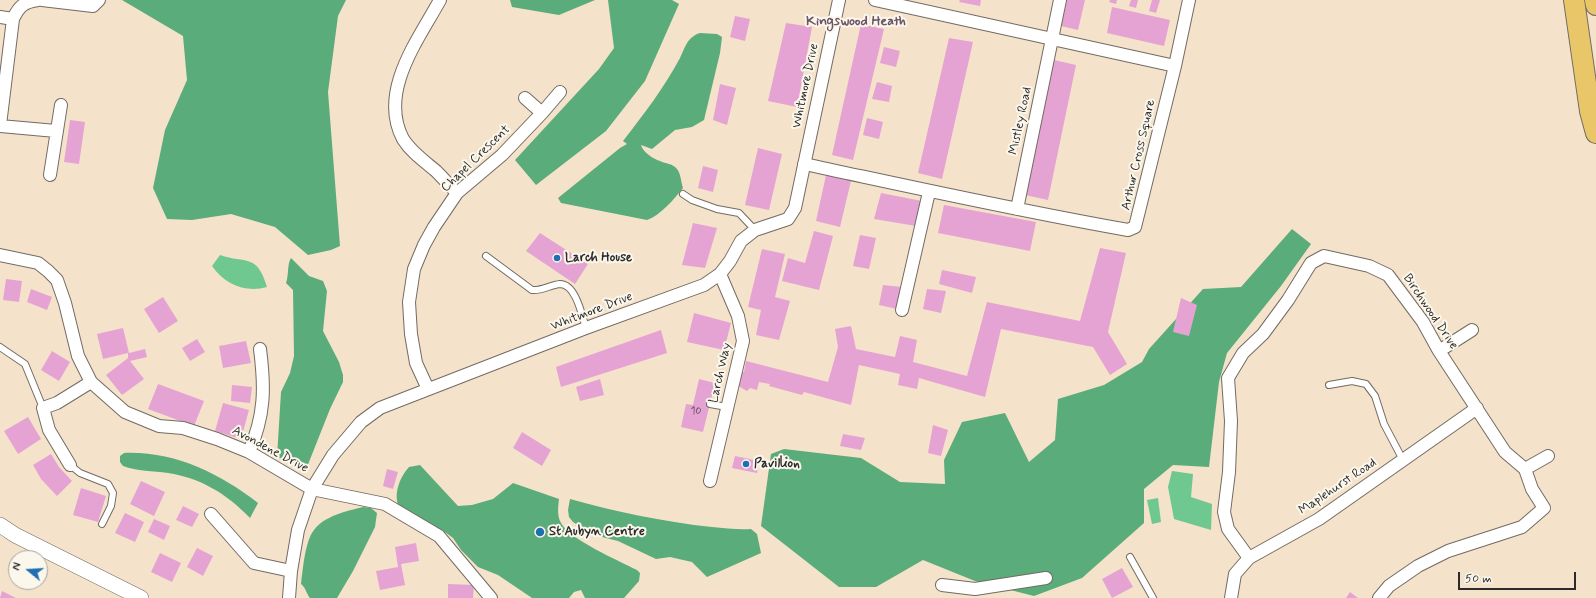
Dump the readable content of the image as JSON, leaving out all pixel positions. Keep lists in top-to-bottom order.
{
  "streets": {
    "street": [
      "Whitmore Drive",
      "Mistley Road",
      "Arthur Cross Square",
      "Chapel Crescent",
      "Birchwood Drive",
      "Larch Way",
      "Avondene Drive",
      "Maplehurst Road"
    ]
  },
  "crossings": [
    ["Whitmore Drive", "Arthur Cross Square"],
    ["Whitmore Drive", "Chapel Crescent"],
    ["Whitmore Drive", "Larch Way"],
    ["Whitmore Drive", "Avondene Drive"],
    ["Mistley Road", "Arthur Cross Square"],
    ["Birchwood Drive", "Maplehurst Road"]
  ],
  "districts": ["Kingswood Heath"],
  "places": ["Larch House", "Pavillion", "St Aubyn Centre"],
  "house_numbers": ["10"],
  "scale_bar": "50 m",
  "north": "left"
}
